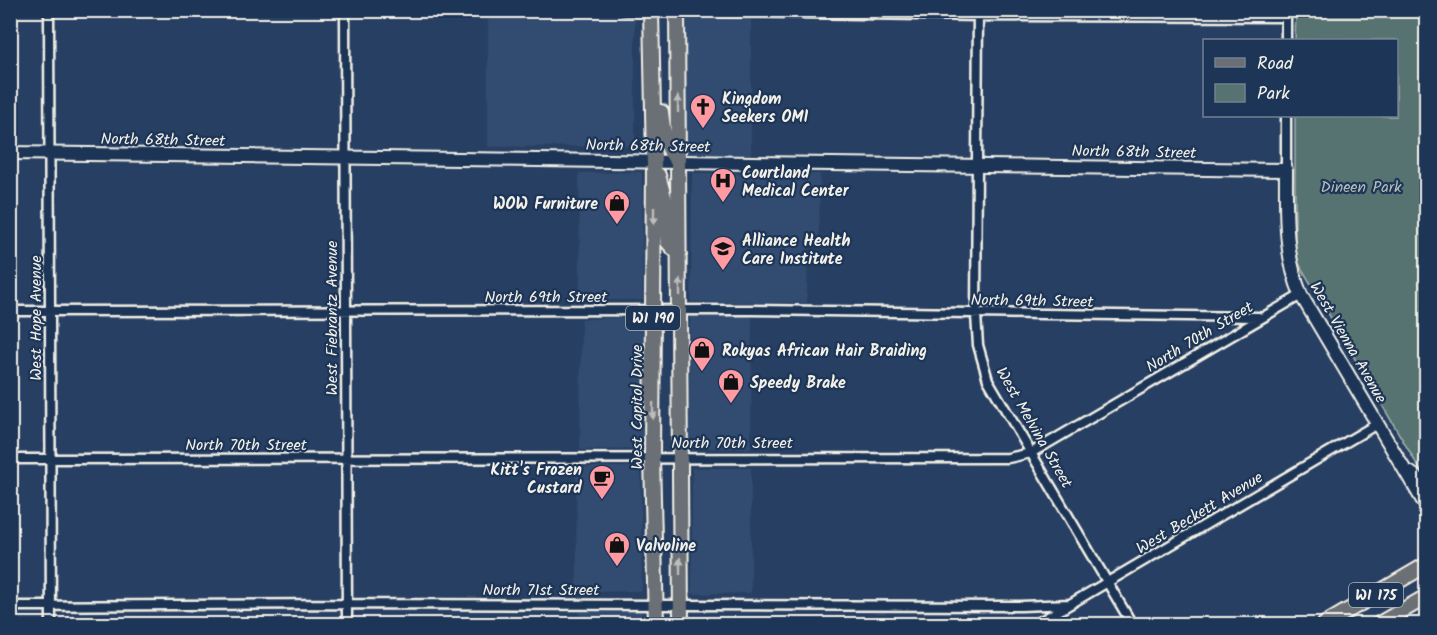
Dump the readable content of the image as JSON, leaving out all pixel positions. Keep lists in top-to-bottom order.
{
  "streets": {
    "main road": ["WI 190", "West Capitol Drive", "WI 175"],
    "street": [
      "North 68th Street",
      "North 69th Street",
      "West Hope Avenue",
      "West Fiebrantz Avenue",
      "North 70th Street",
      "West Vienna Avenue",
      "West Melvina Street",
      "West Beckett Avenue",
      "North 71st Street"
    ]
  },
  "crossings": [
    ["North 68th Street", "West Hope Avenue"],
    ["North 68th Street", "West Fiebrantz Avenue"],
    ["North 68th Street", "WI 190"],
    ["North 68th Street", "West Vienna Avenue"],
    ["North 68th Street", "West Capitol Drive"],
    ["North 68th Street", "West Melvina Street"],
    ["North 69th Street", "West Hope Avenue"],
    ["North 69th Street", "West Fiebrantz Avenue"],
    ["North 69th Street", "WI 190"],
    ["North 69th Street", "North 70th Street"],
    ["North 69th Street", "West Capitol Drive"],
    ["North 69th Street", "West Melvina Street"],
    ["West Hope Avenue", "North 70th Street"],
    ["West Hope Avenue", "North 71st Street"],
    ["West Fiebrantz Avenue", "North 70th Street"],
    ["West Fiebrantz Avenue", "North 71st Street"],
    ["WI 190", "North 70th Street"],
    ["WI 190", "North 71st Street"],
    ["North 70th Street", "West Vienna Avenue"],
    ["North 70th Street", "West Capitol Drive"],
    ["North 70th Street", "West Melvina Street"],
    ["West Vienna Avenue", "West Beckett Avenue"],
    ["West Capitol Drive", "North 71st Street"],
    ["West Melvina Street", "West Beckett Avenue"],
    ["West Beckett Avenue", "North 71st Street"]
  ],
  "parks": ["Dineen Park"],
  "places": {
    "church": ["Kingdom Seekers OMI"],
    "hospital": ["Courtland Medical Center"],
    "shop": [
      "WOW Furniture",
      "Rokyas African Hair Braiding",
      "Speedy Brake",
      "Valvoline"
    ],
    "school or university": ["Alliance Health Care Institute"],
    "cafe": ["Kitt's Frozen Custard"]
  },
  "legend": ["Road", "Park"]
}
